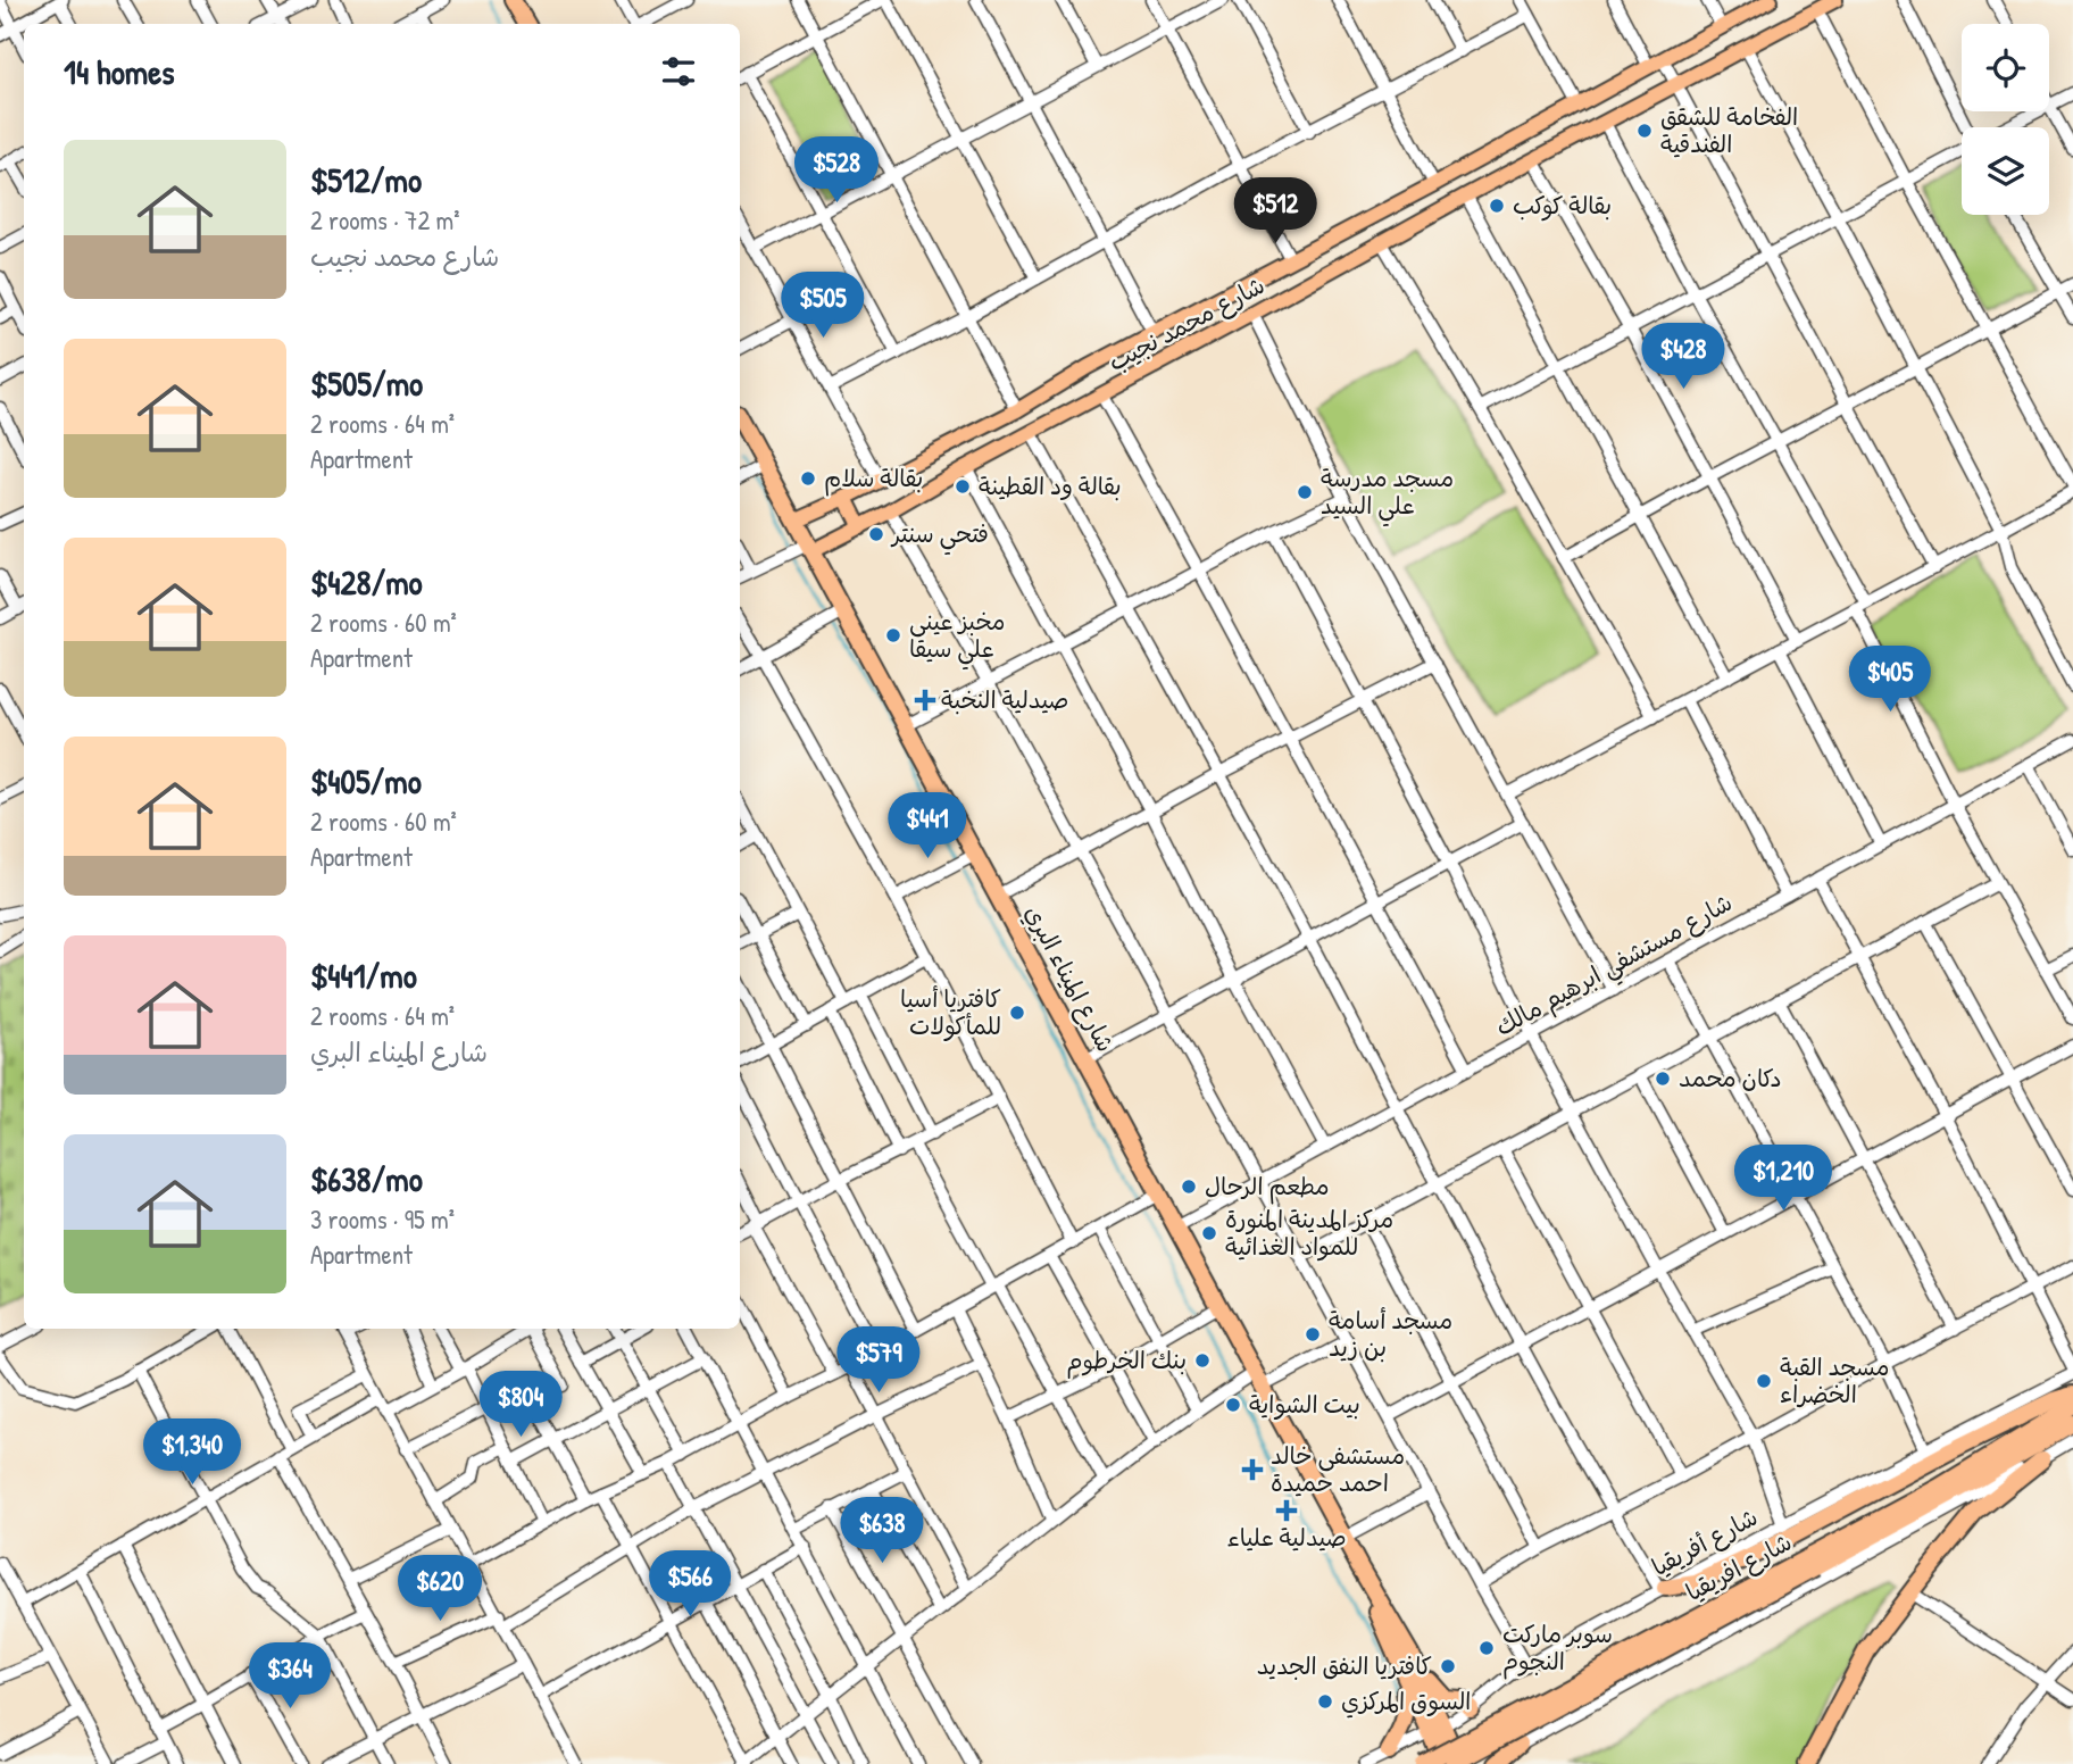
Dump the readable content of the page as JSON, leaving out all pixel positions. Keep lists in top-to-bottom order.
{
  "streets": {
    "highway": ["شارع الميناء البري", "شارع افريقيا"],
    "main road": ["شارع محمد نجيب"],
    "street": ["شارع مستشفي ابرهيم مالك", "شارع أفريقيا"]
  },
  "crossings": [
    ["شارع محمد نجيب", "شارع الميناء البري"],
    ["شارع مستشفي ابرهيم مالك", "شارع الميناء البري"]
  ],
  "places": {
    "other": [
      "الفخامة للشقق الفندقية",
      "بقالة كوكب",
      "بقالة سلام",
      "بقالة ود القطينة",
      "مسجد مدرسة علي السيد",
      "فتحي سنتر",
      "مخبز عيني علي سيقا",
      "كافتريا أسيا للمأكولات",
      "دكان محمد",
      "مطعم الرحال",
      "مركز المدينة المنورة للمواد الغذائية",
      "مسجد أسامة بن زيد",
      "بنك الخرطوم",
      "مسجد القبة الخضراء",
      "بيت الشواية",
      "سوبر ماركت النجوم",
      "كافتريا النفق الجديد",
      "السوق المركزي"
    ],
    "health": ["صيدلية النخبة", "مستشفى خالد احمد حميدة", "صيدلية علياء"]
  },
  "page": {
    "heading": "14 homes",
    "list": [
      {
        "name": "$512/mo",
        "note": "2 rooms · 72 m² · شارع محمد نجيب"
      },
      {
        "name": "$505/mo",
        "note": "2 rooms · 64 m² · Apartment"
      },
      {
        "name": "$428/mo",
        "note": "2 rooms · 60 m² · Apartment"
      },
      {
        "name": "$405/mo",
        "note": "2 rooms · 60 m² · Apartment"
      },
      {
        "name": "$441/mo",
        "note": "2 rooms · 64 m² · شارع الميناء البري"
      },
      {
        "name": "$638/mo",
        "note": "3 rooms · 95 m² · Apartment"
      }
    ],
    "price": [
      "$528",
      "$512",
      "$505",
      "$428",
      "$405",
      "$441",
      "$1,210",
      "$579",
      "$804",
      "$1,340",
      "$638",
      "$566",
      "$620",
      "$364"
    ]
  }
}
